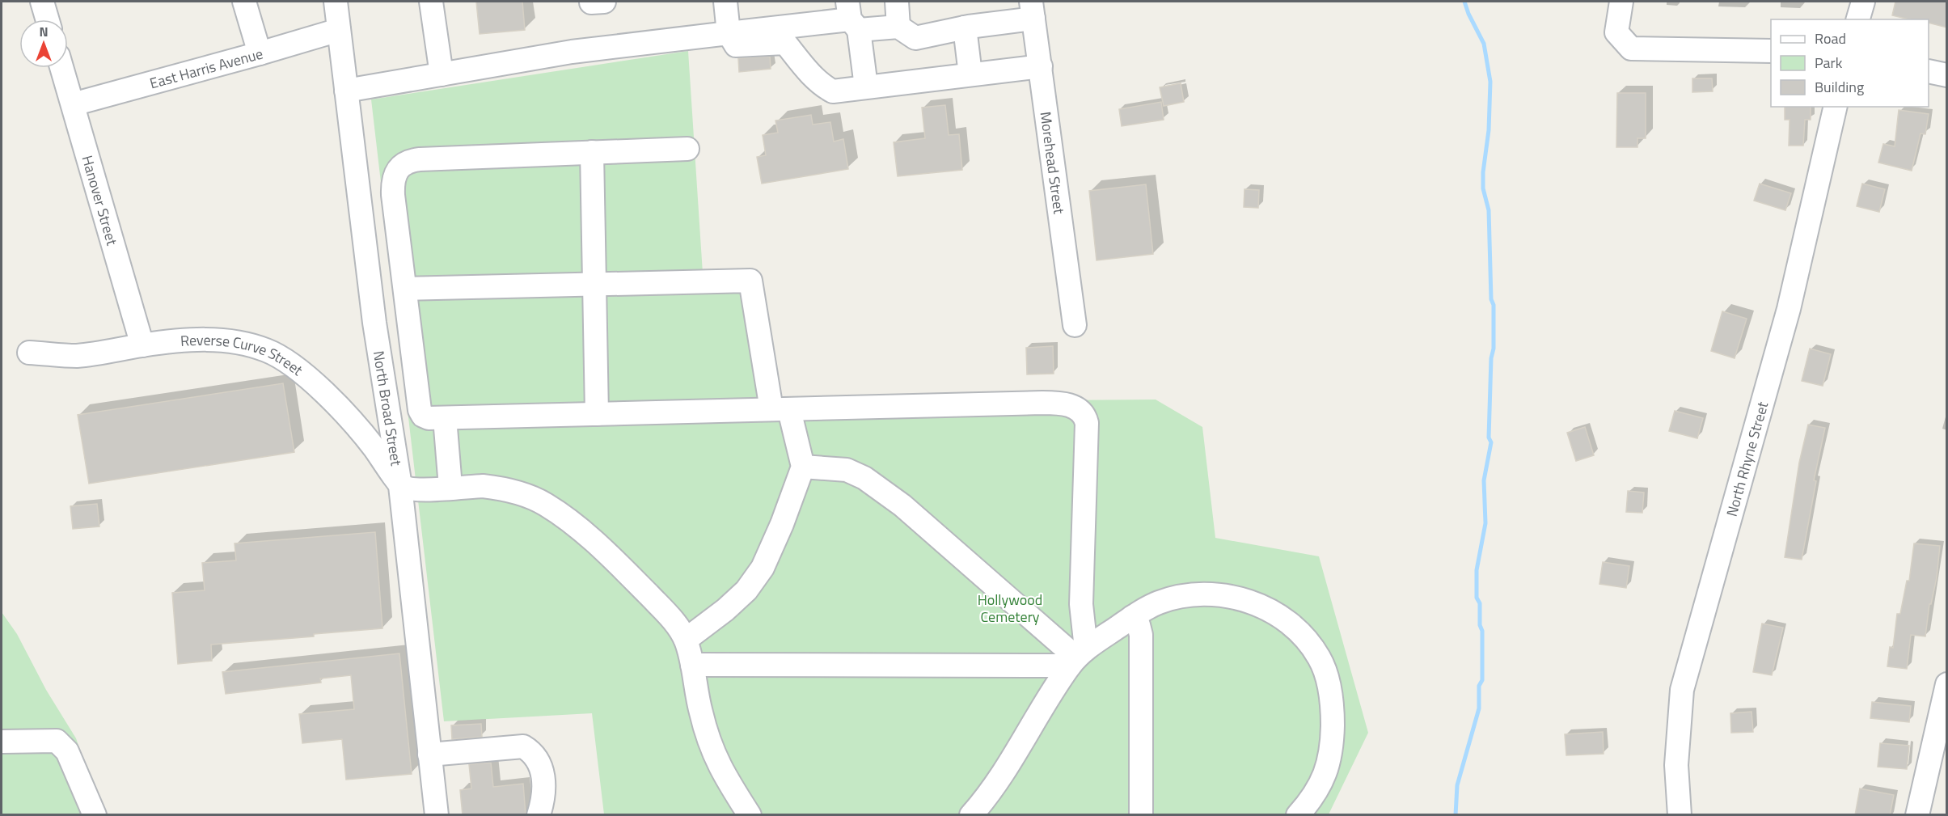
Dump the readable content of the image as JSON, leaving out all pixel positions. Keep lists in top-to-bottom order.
{
  "streets": {
    "street": [
      "East Harris Avenue",
      "Morehead Street",
      "Hanover Street",
      "Reverse Curve Street",
      "North Broad Street",
      "North Rhyne Street"
    ]
  },
  "crossings": [
    ["East Harris Avenue", "Hanover Street"],
    ["East Harris Avenue", "North Broad Street"],
    ["Hanover Street", "Reverse Curve Street"],
    ["Reverse Curve Street", "North Broad Street"]
  ],
  "parks": ["Hollywood Cemetery"],
  "legend": ["Road", "Park", "Building"],
  "north": "top"
}
